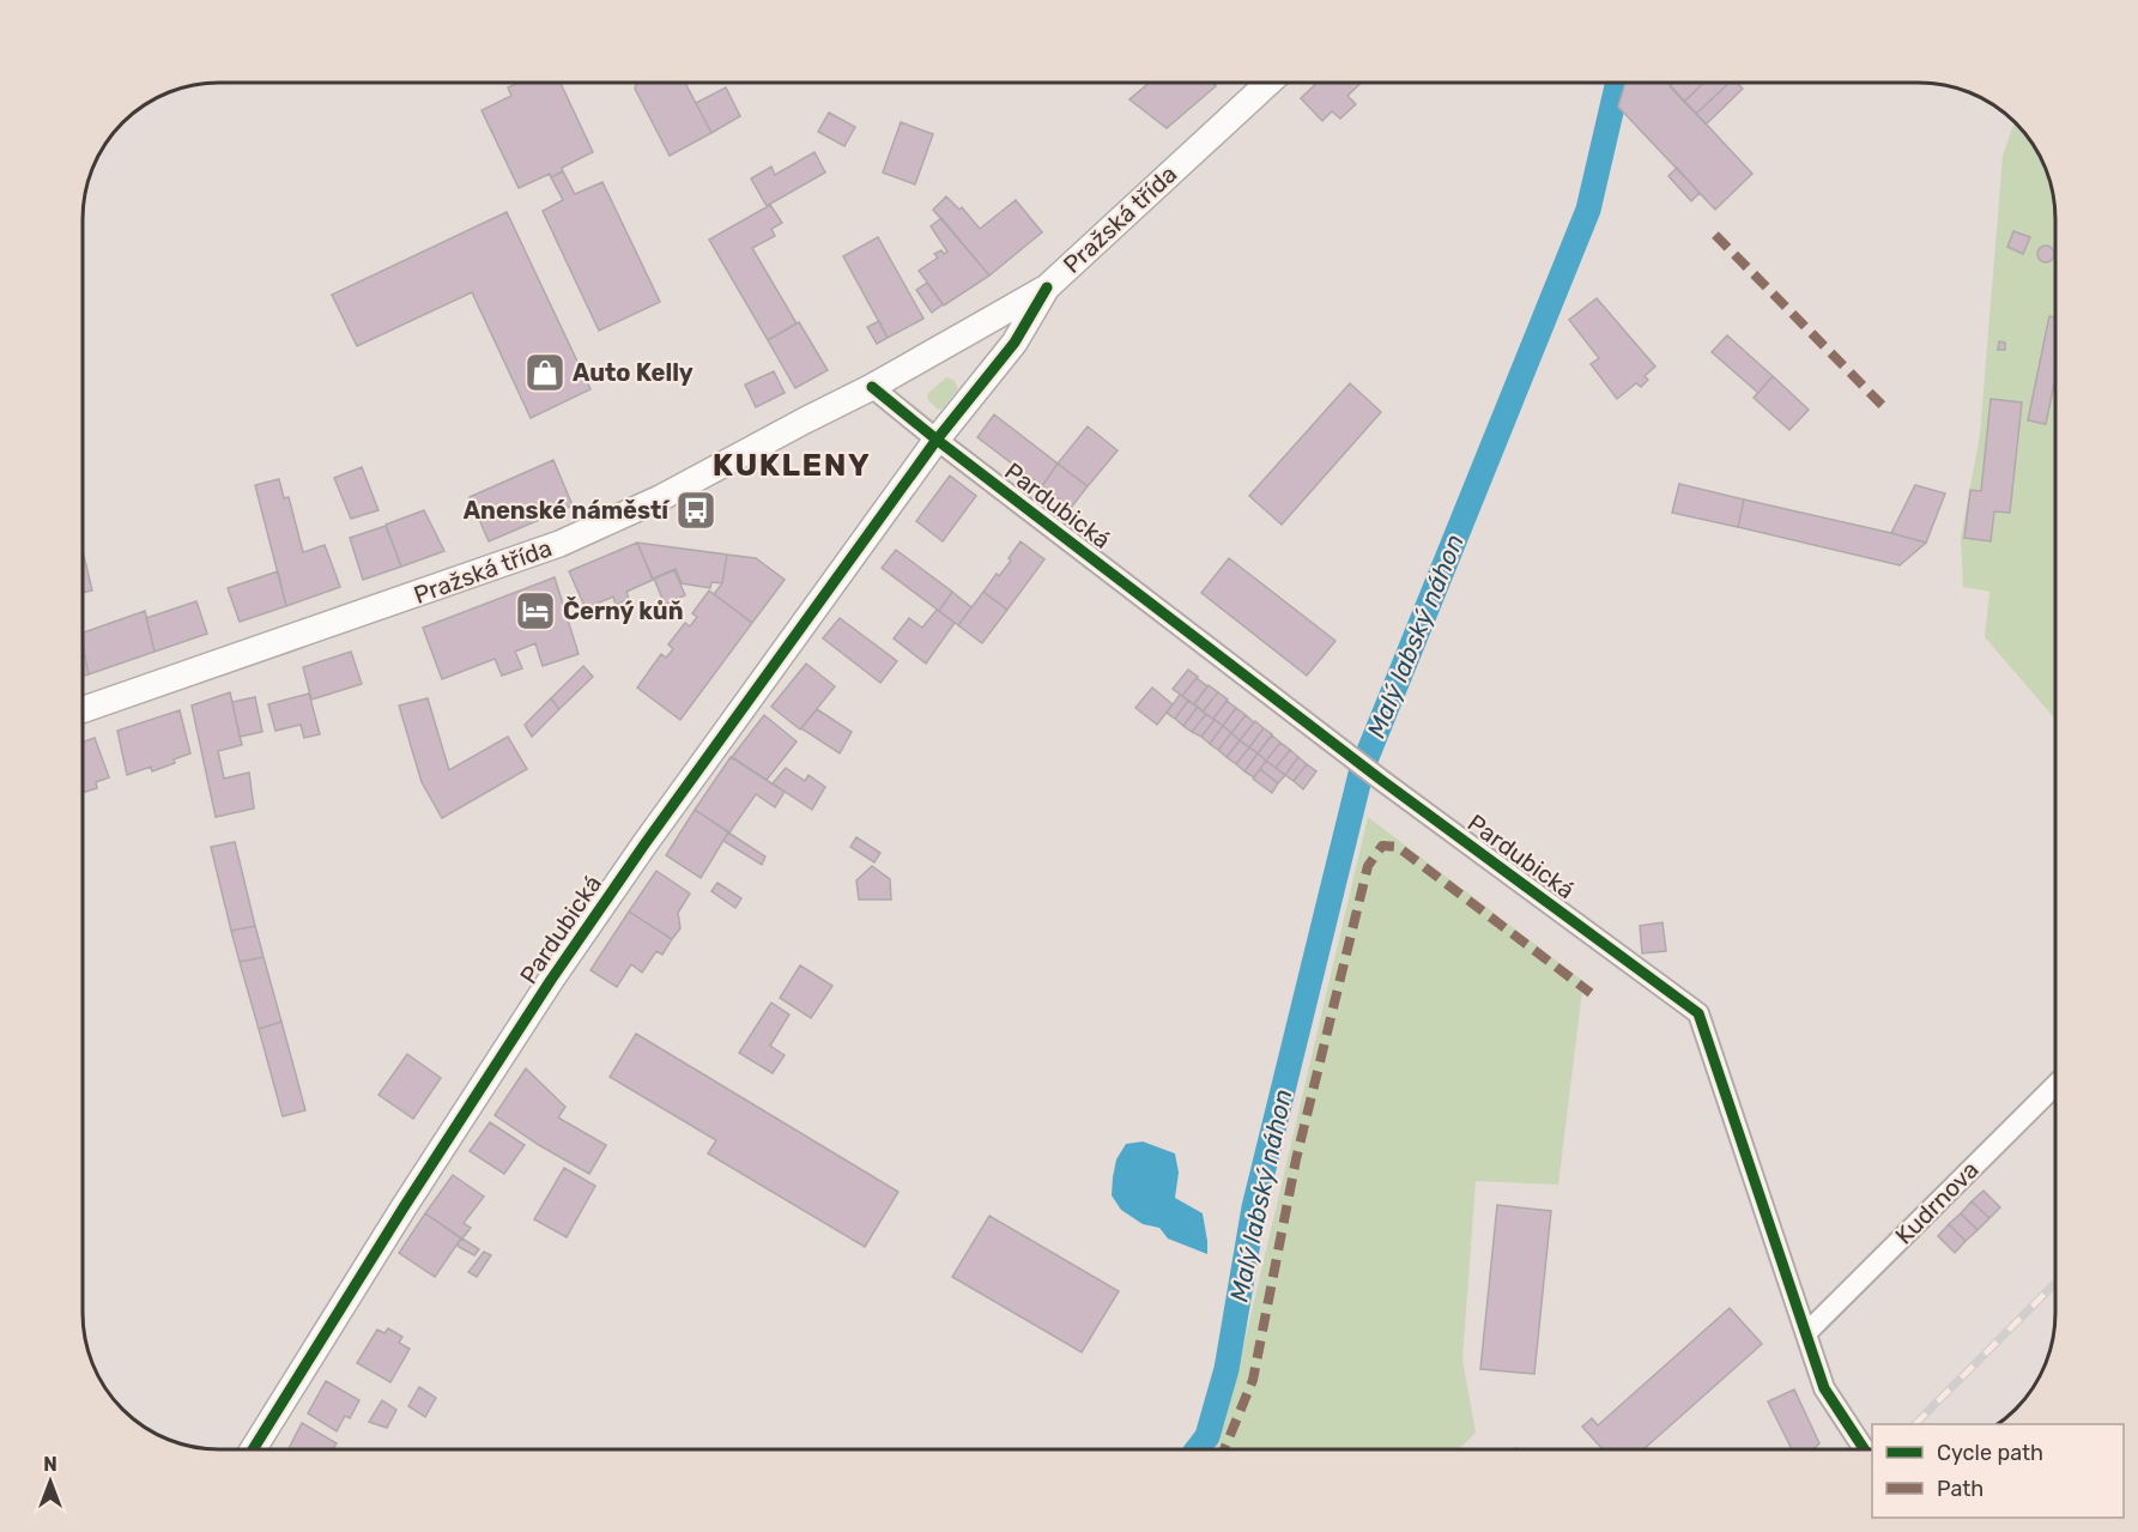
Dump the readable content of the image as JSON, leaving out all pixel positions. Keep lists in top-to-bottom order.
{
  "streets": {
    "street": ["Pražská třída", "Pardubická", "Kudrnova"]
  },
  "crossings": [
    ["Pražská třída", "Pardubická"],
    ["Pardubická", "Kudrnova"]
  ],
  "districts": ["KUKLENY"],
  "water": ["Malý labský náhon"],
  "places": {
    "shop": ["Auto Kelly"],
    "bus stop": ["Anenské náměstí"],
    "hotel": ["Černý kůň"]
  },
  "legend": ["Cycle path", "Path"],
  "north": "top"
}
